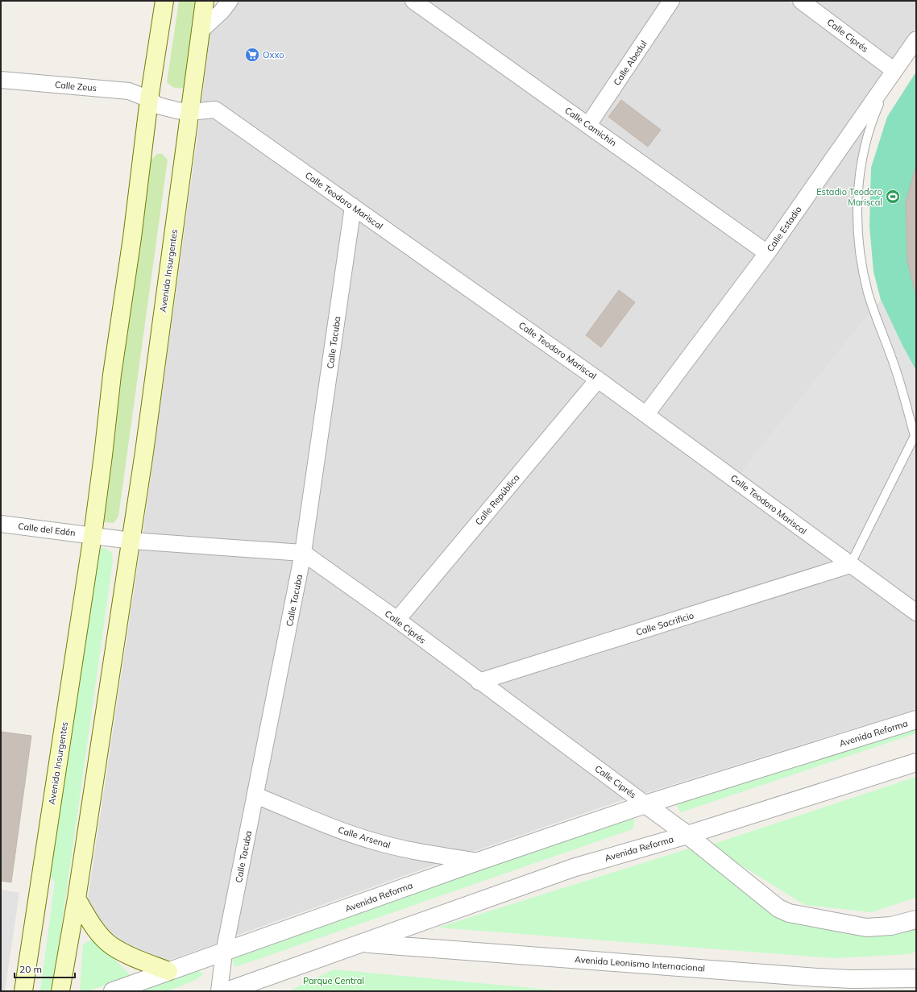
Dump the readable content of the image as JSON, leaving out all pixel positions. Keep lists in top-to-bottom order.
{
  "streets": {
    "main road": ["Avenida Insurgentes"],
    "street": [
      "Calle Ciprés",
      "Calle Abedul",
      "Calle Zeus",
      "Calle Camichín",
      "Calle Teodoro Mariscal",
      "Calle Estadio",
      "Calle Tacuba",
      "Calle República",
      "Calle del Edén",
      "Calle Sacrificio",
      "Avenida Reforma",
      "Calle Arsenal",
      "Avenida Leonismo Internacional"
    ]
  },
  "crossings": [
    ["Calle Ciprés", "Calle Estadio"],
    ["Calle Ciprés", "Calle Tacuba"],
    ["Calle Ciprés", "Calle República"],
    ["Calle Ciprés", "Calle Sacrificio"],
    ["Calle Ciprés", "Avenida Reforma"],
    ["Calle Abedul", "Calle Camichín"],
    ["Calle Zeus", "Calle Teodoro Mariscal"],
    ["Calle Zeus", "Avenida Insurgentes"],
    ["Calle Camichín", "Calle Estadio"],
    ["Calle Teodoro Mariscal", "Calle Estadio"],
    ["Calle Teodoro Mariscal", "Avenida Insurgentes"],
    ["Calle Teodoro Mariscal", "Calle Tacuba"],
    ["Calle Teodoro Mariscal", "Calle República"],
    ["Calle Teodoro Mariscal", "Calle Sacrificio"],
    ["Avenida Insurgentes", "Calle del Edén"],
    ["Calle Tacuba", "Avenida Reforma"],
    ["Calle Tacuba", "Calle Arsenal"],
    ["Avenida Reforma", "Calle Arsenal"],
    ["Avenida Reforma", "Avenida Leonismo Internacional"]
  ],
  "parks": ["Parque Central"],
  "places": {
    "supermarket": ["Oxxo"],
    "sports": ["Estadio Teodoro Mariscal"]
  },
  "scale_bar": "20 m"
}
